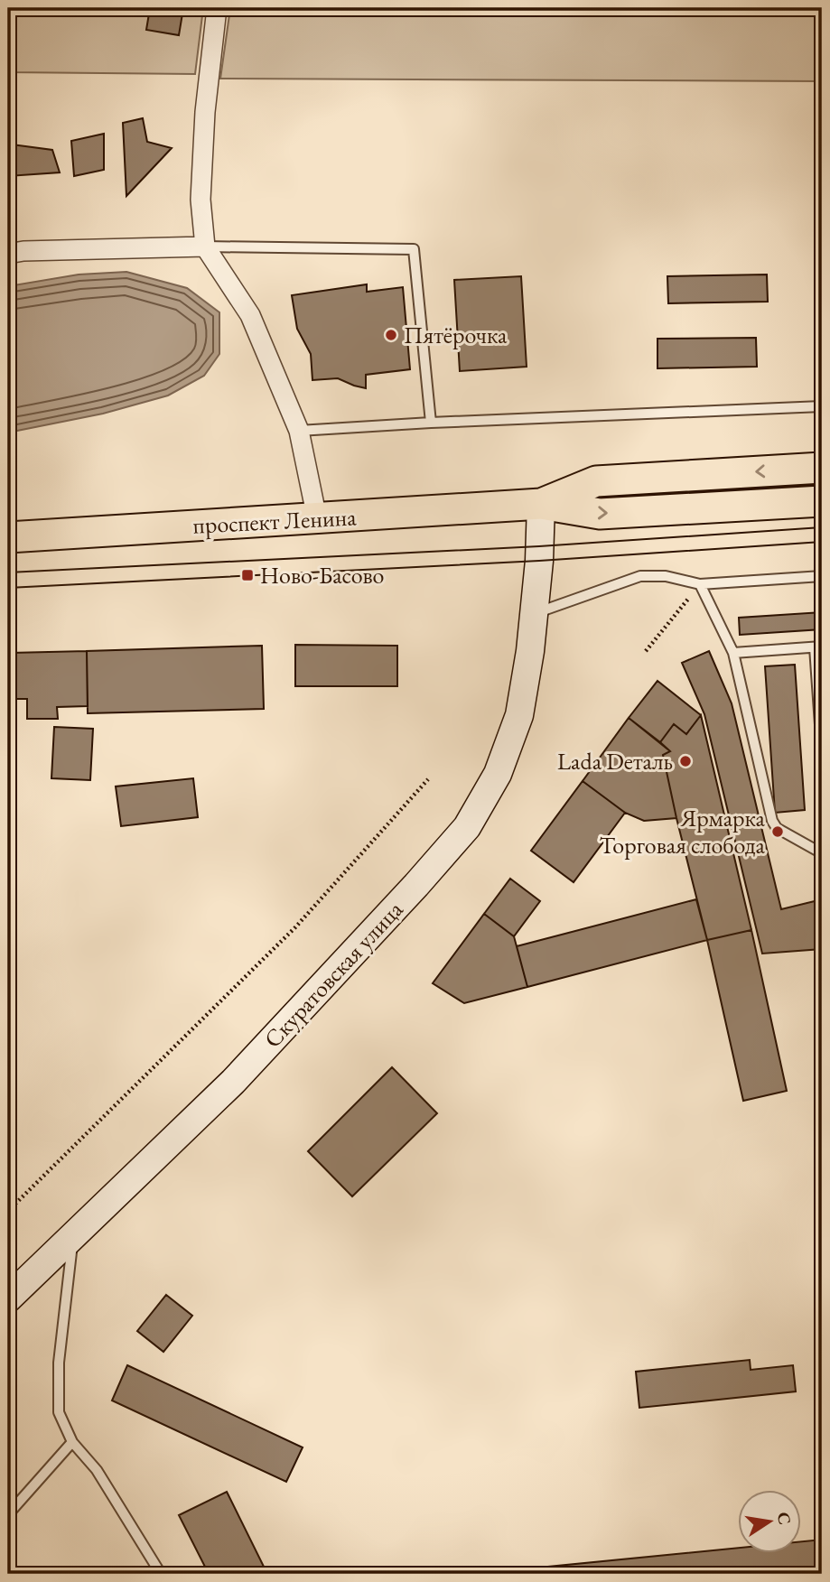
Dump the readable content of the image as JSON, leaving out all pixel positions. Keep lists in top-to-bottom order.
{
  "streets": {
    "main road": ["проспект Ленина"],
    "street": ["Скуратовская улица"]
  },
  "crossings": [
    ["проспект Ленина", "Скуратовская улица"]
  ],
  "places": {
    "other": ["Пятёрочка", "Lada Dеталь", "Ярмарка Торговая слобода"],
    "transit": ["Ново-Басово"]
  },
  "north": "right"
}
